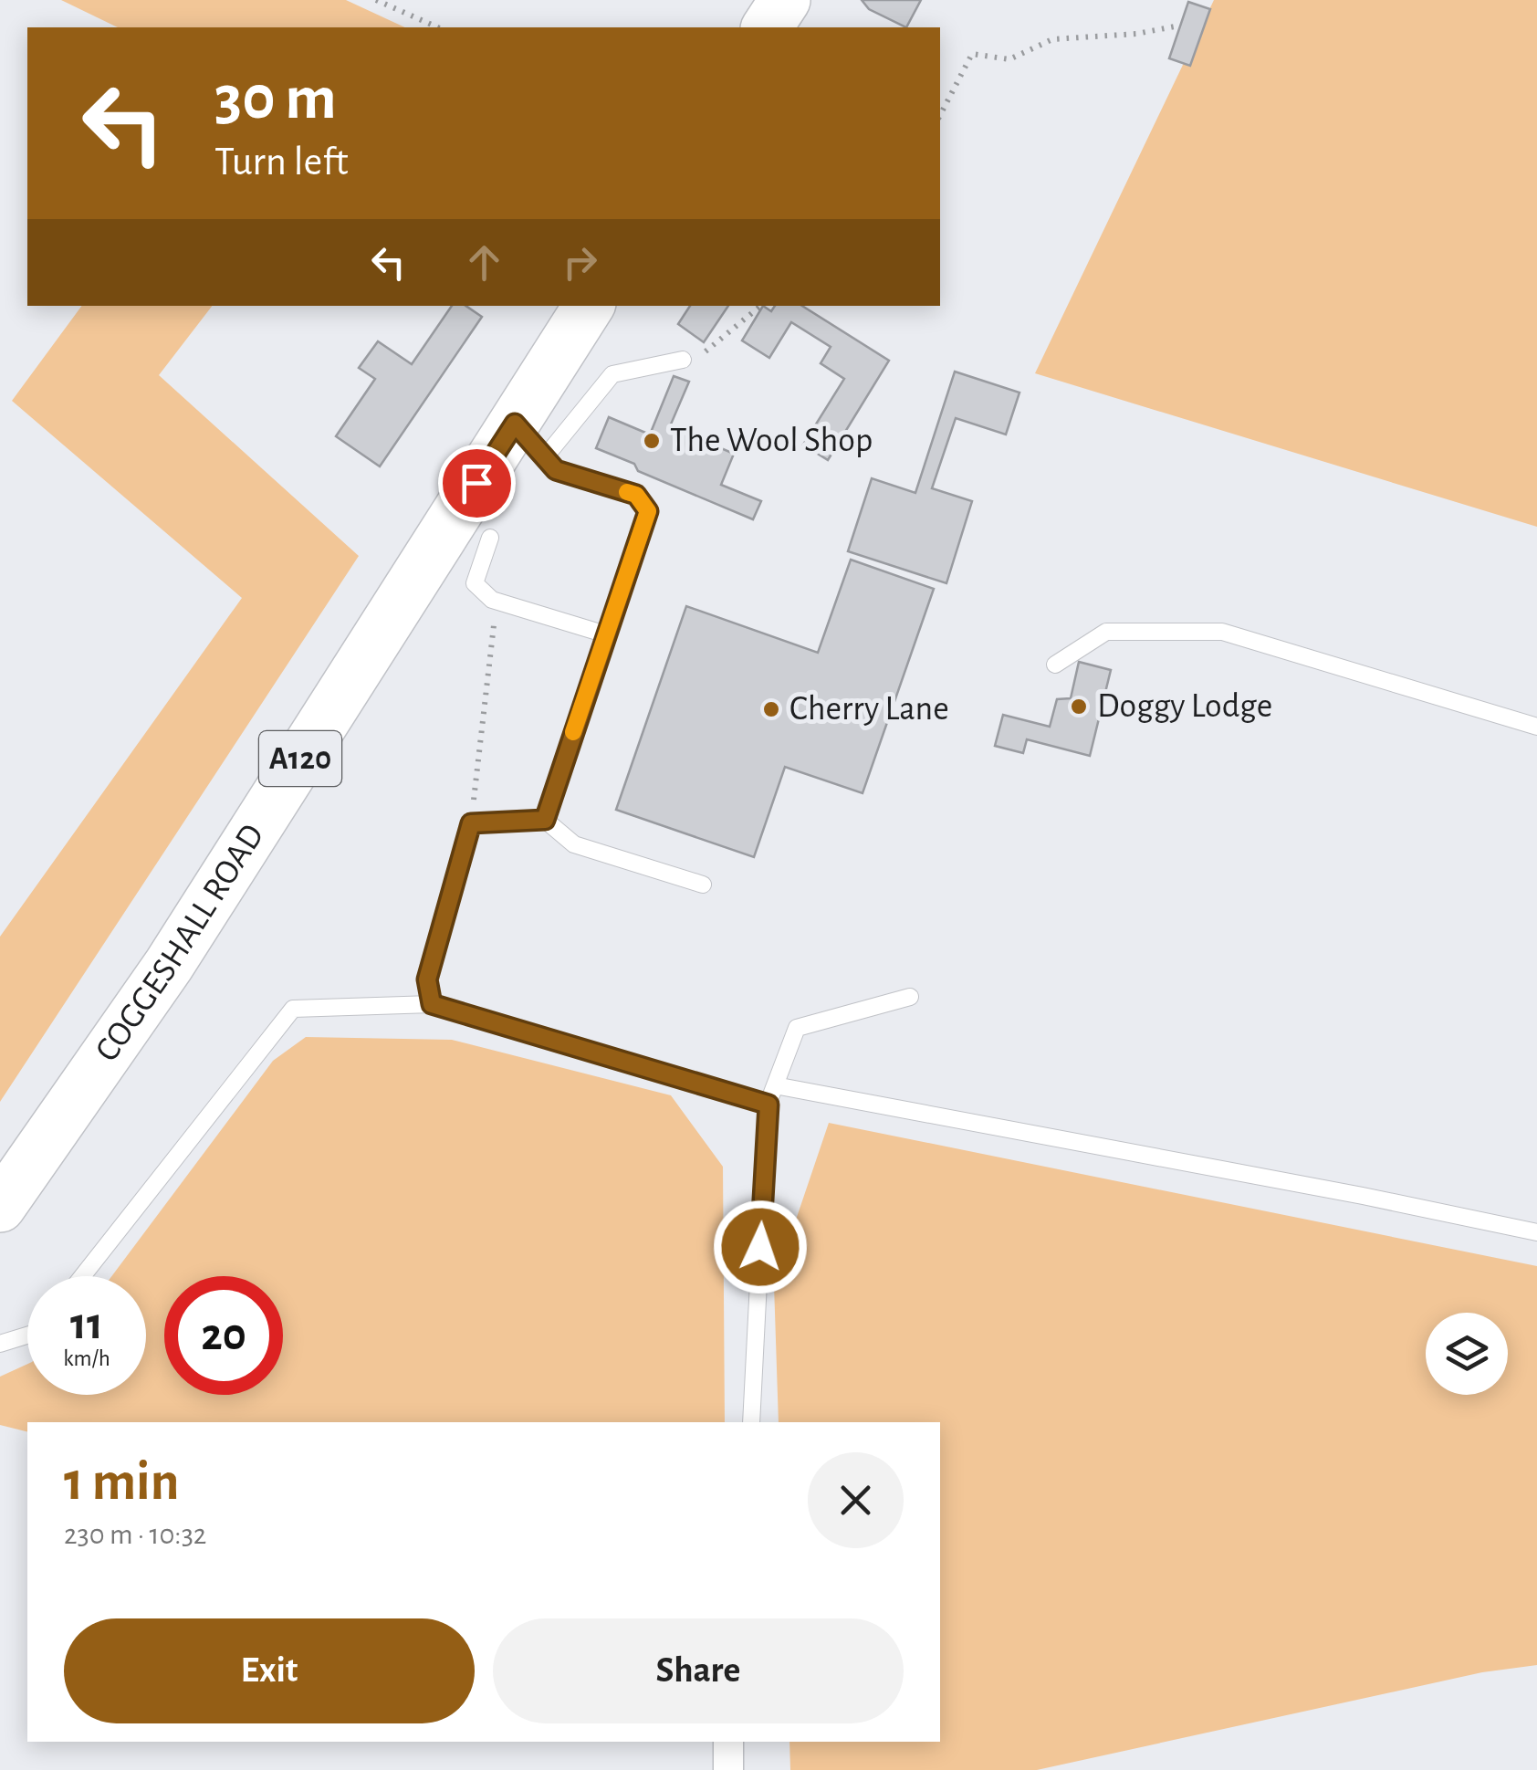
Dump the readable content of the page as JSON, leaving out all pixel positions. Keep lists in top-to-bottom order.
{
  "streets": {
    "highway": ["A120", "COGGESHALL ROAD"]
  },
  "places": ["The Wool Shop", "Doggy Lodge", "Cherry Lane"],
  "page": {
    "turn": ["30 m", "Turn left"],
    "speed": "11 km/h",
    "limit": "20",
    "heading": ["1 min", "230 m · 10:32"],
    "buttons": ["Exit", "Share"]
  }
}
